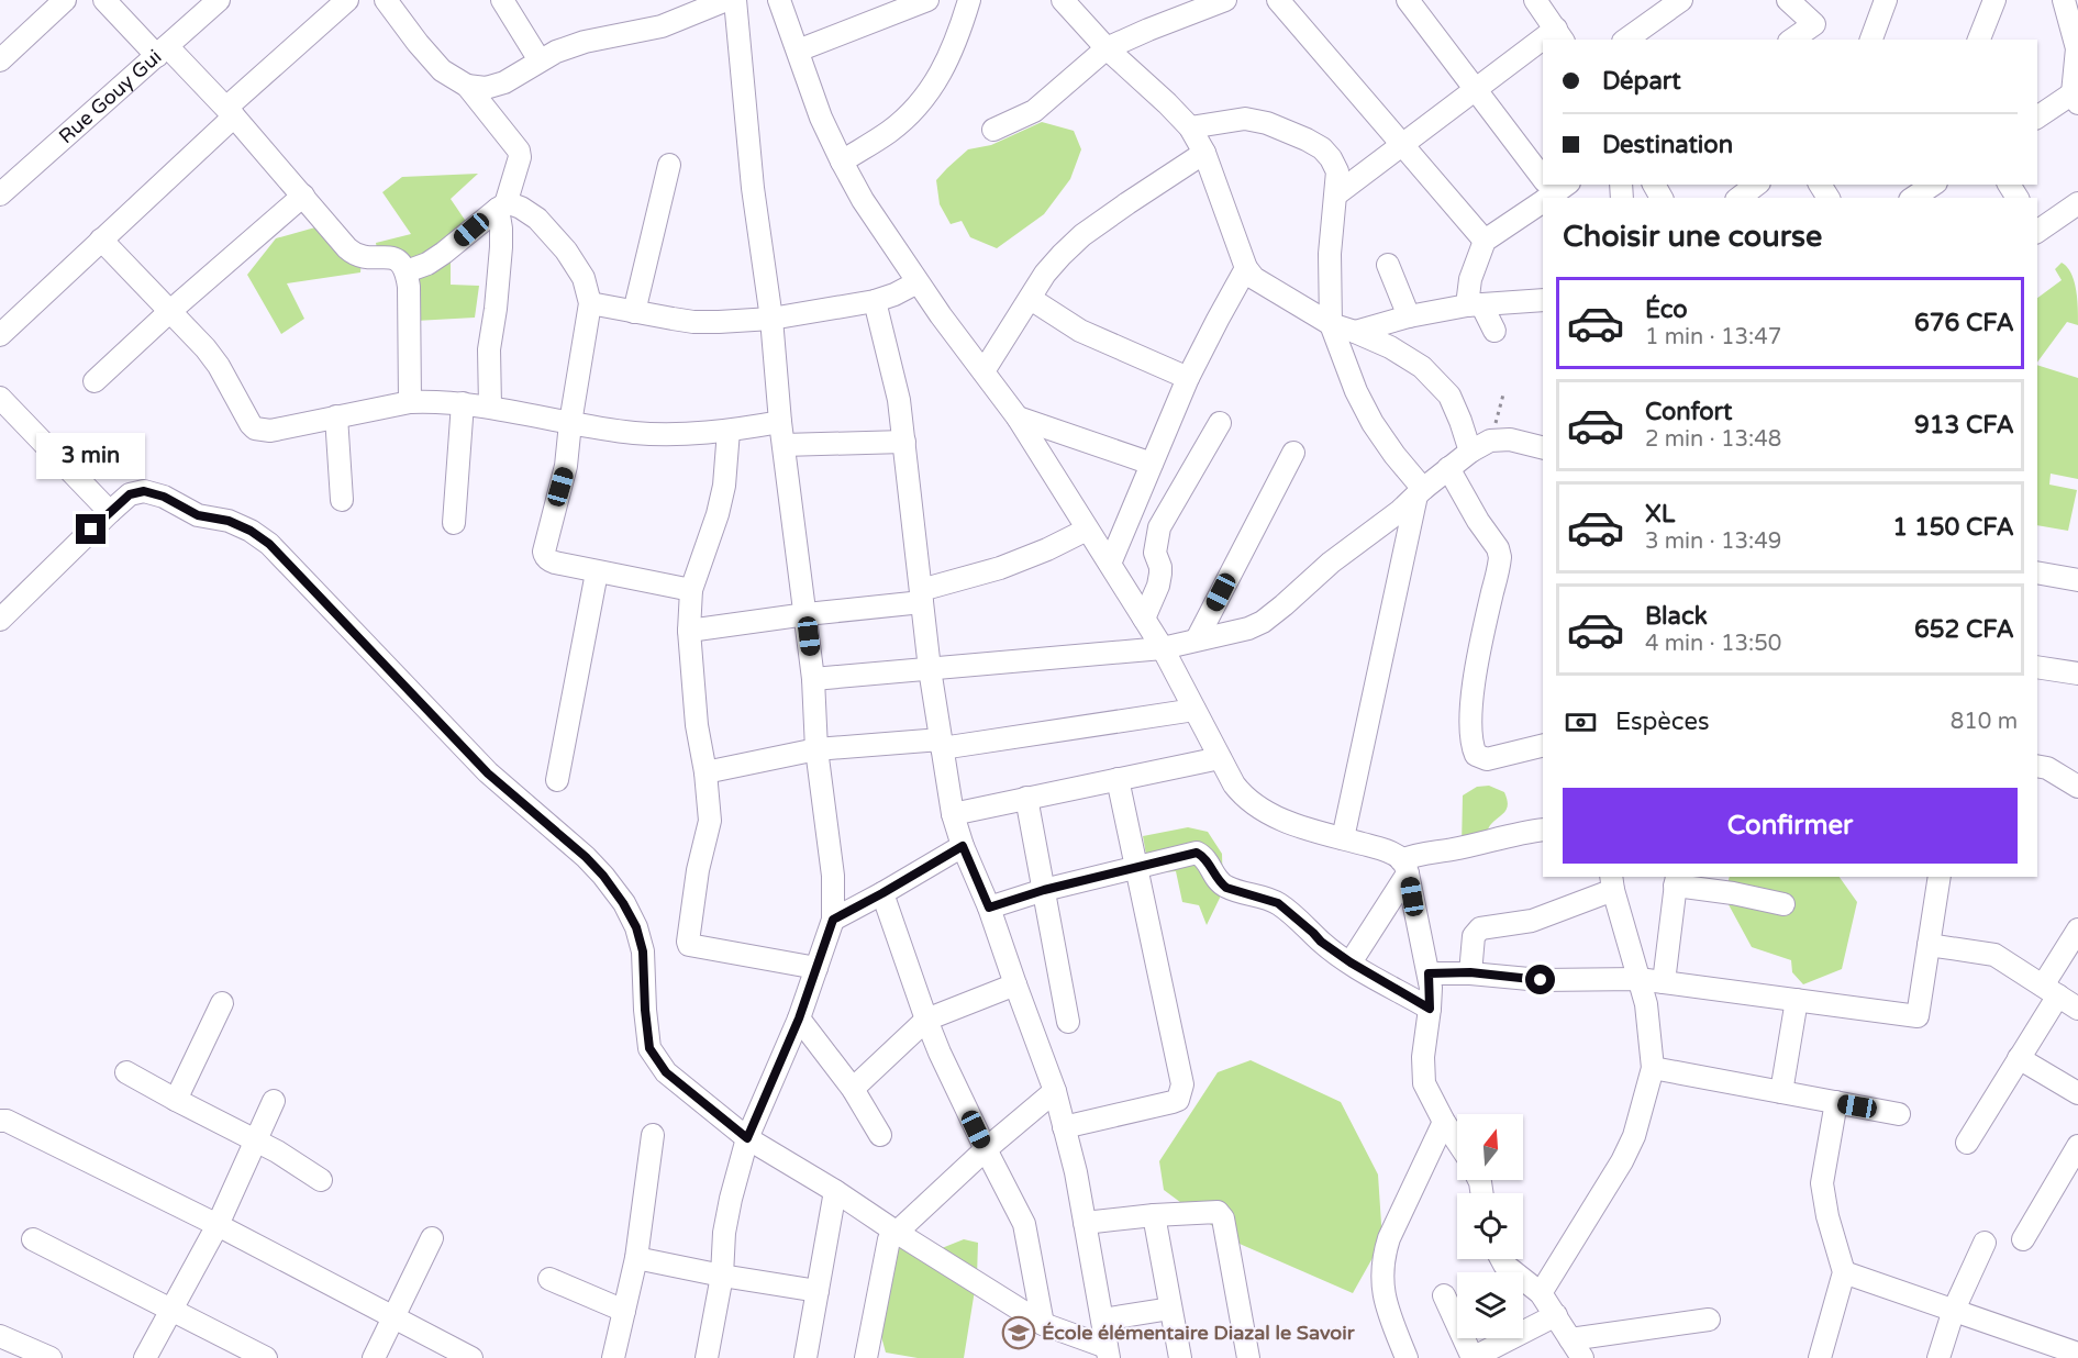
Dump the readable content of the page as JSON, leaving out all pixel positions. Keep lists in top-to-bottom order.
{
  "streets": {
    "street": ["Rue Gouy Gui"]
  },
  "places": {
    "school or university": ["École élémentaire Diazal le Savoir"]
  },
  "north": "top",
  "page": {
    "banner": ["Départ", "Destination"],
    "heading": "Choisir une course",
    "list": [
      {
        "name": "Éco",
        "note": "1 min · 13:47",
        "value": "676 CFA"
      },
      {
        "name": "Confort",
        "note": "2 min · 13:48",
        "value": "913 CFA"
      },
      {
        "name": "XL",
        "note": "3 min · 13:49",
        "value": "1 150 CFA"
      },
      {
        "name": "Black",
        "note": "4 min · 13:50",
        "value": "652 CFA"
      }
    ],
    "bubble": "3 min",
    "pay": ["Espèces", "810 m"],
    "buttons": "Confirmer"
  }
}
